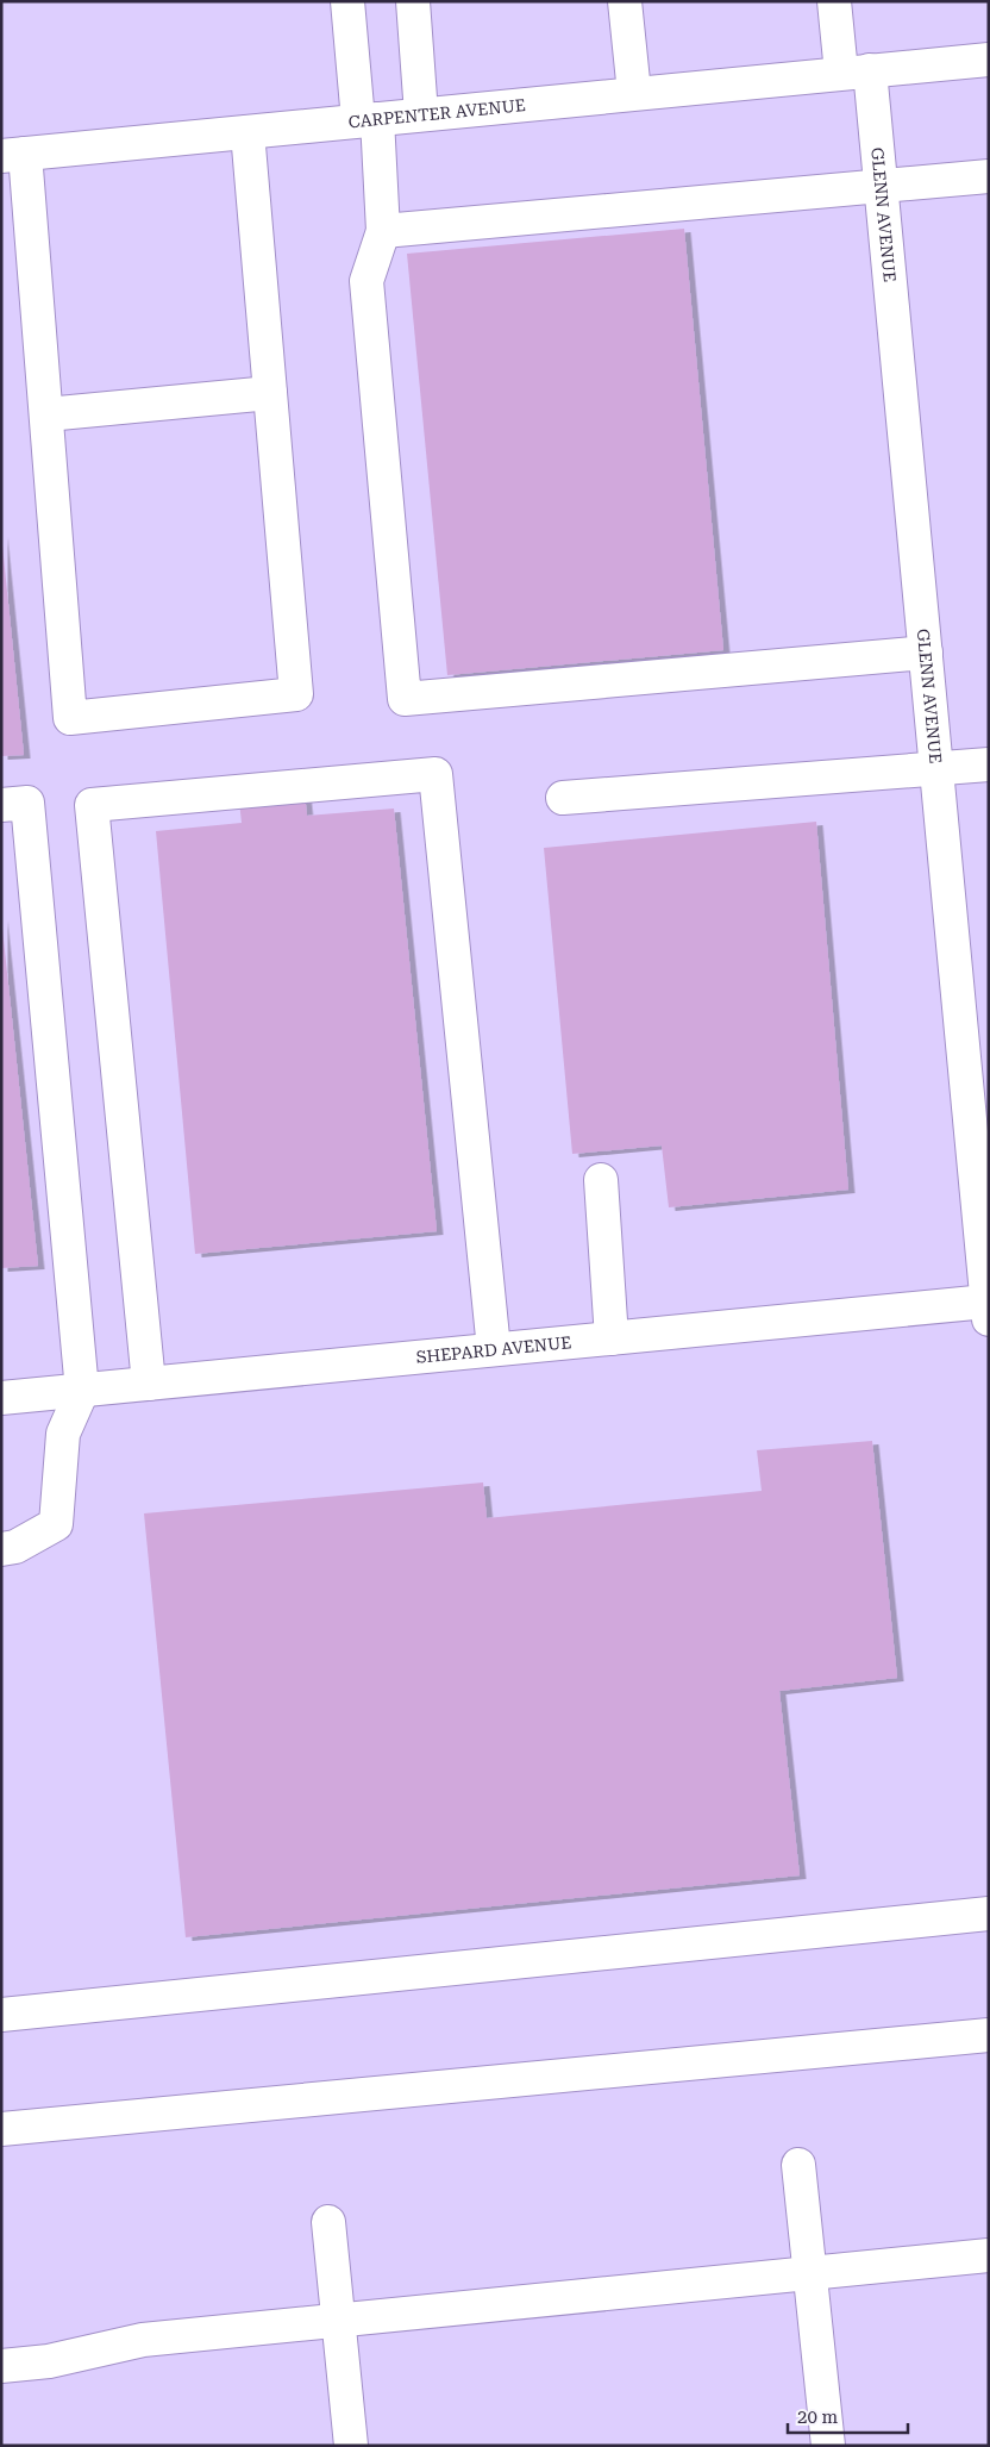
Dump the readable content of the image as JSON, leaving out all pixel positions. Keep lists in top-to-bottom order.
{
  "streets": {
    "street": ["CARPENTER AVENUE", "GLENN AVENUE", "SHEPARD AVENUE"]
  },
  "crossings": [
    ["CARPENTER AVENUE", "GLENN AVENUE"],
    ["GLENN AVENUE", "SHEPARD AVENUE"]
  ],
  "scale_bar": "20 m"
}
